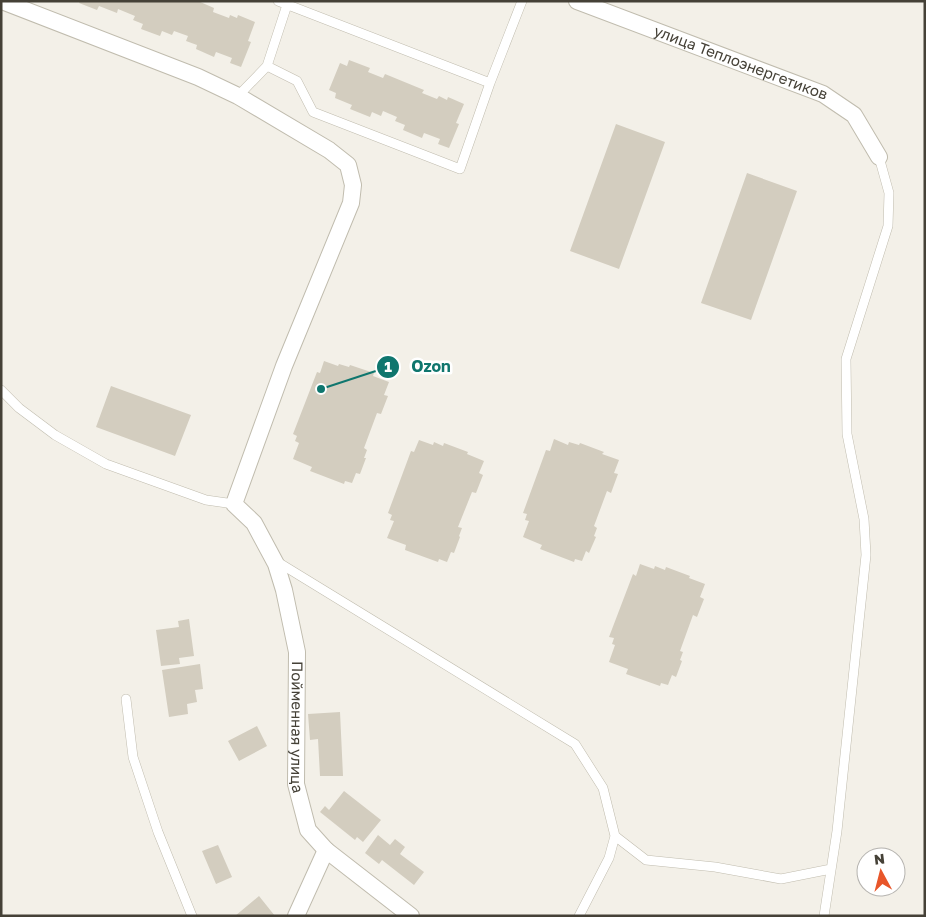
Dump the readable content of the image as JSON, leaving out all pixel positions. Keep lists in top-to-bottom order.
{
  "streets": {
    "street": ["улица Теплоэнергетиков", "Пойменная улица"]
  },
  "places": ["Ozon"],
  "north": "top"
}
